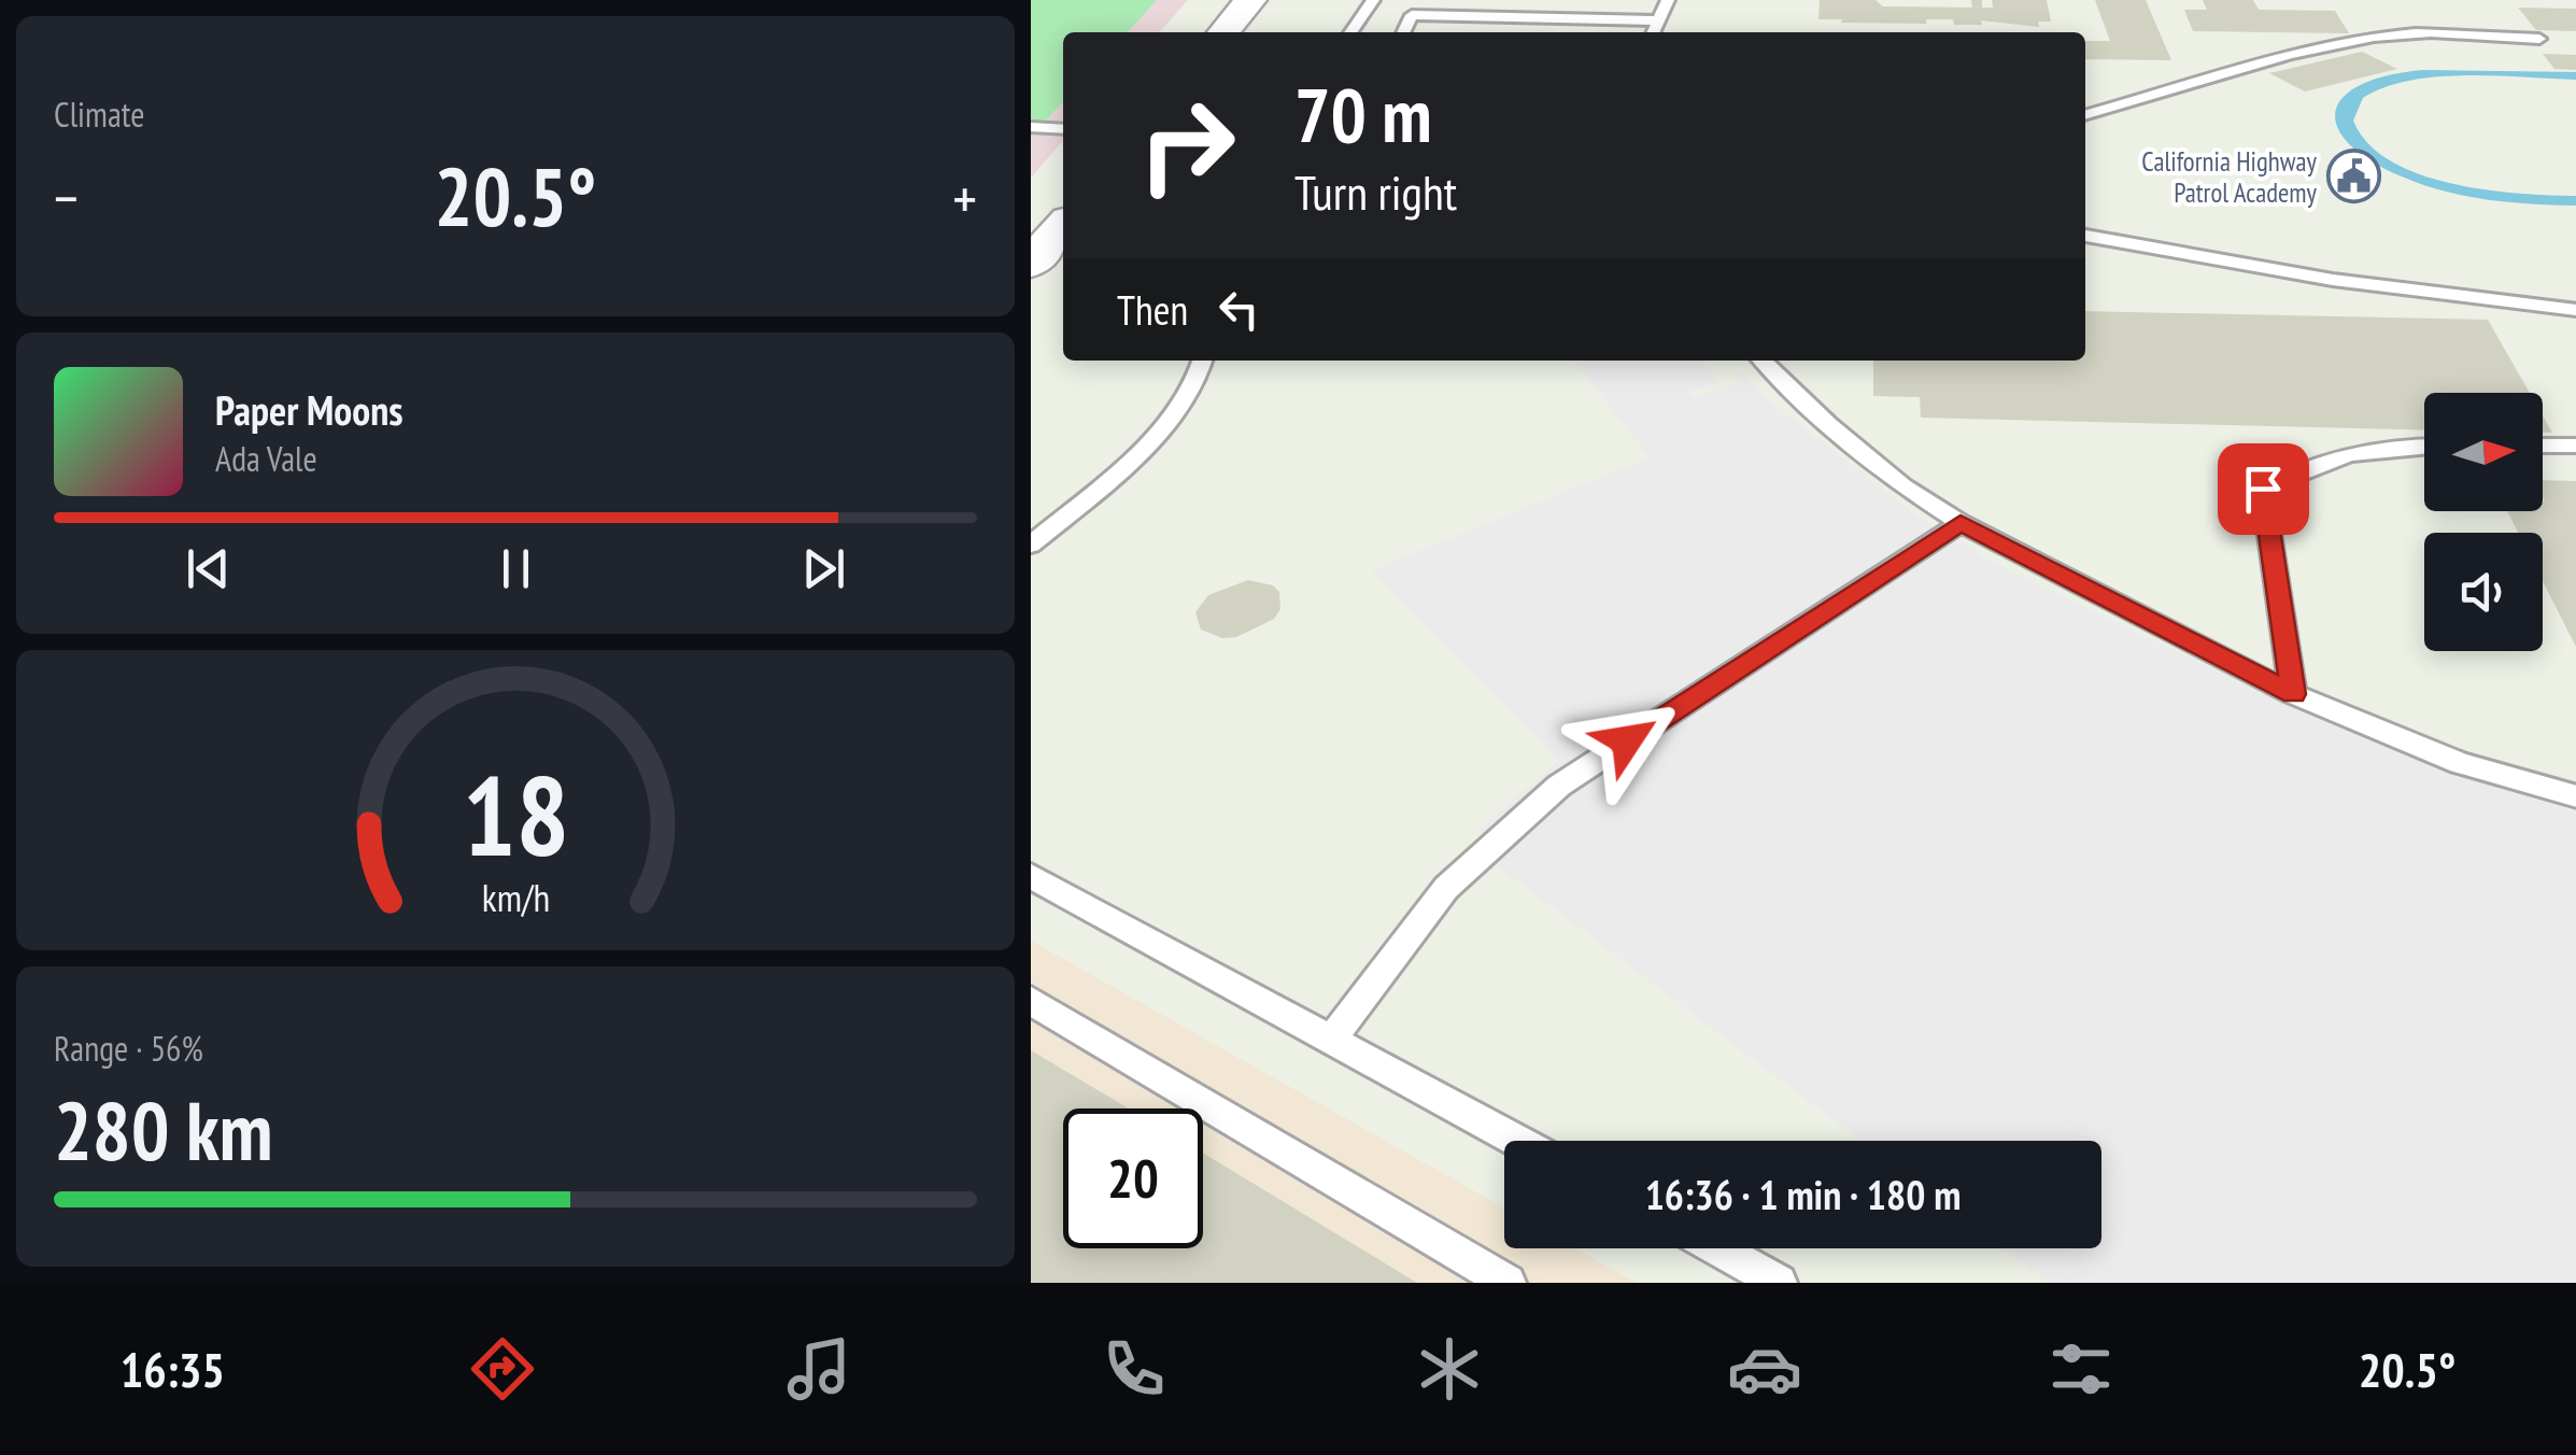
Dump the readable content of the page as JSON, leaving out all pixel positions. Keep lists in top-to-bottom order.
{
  "places": {
    "public building": ["California Highway Patrol Academy"]
  },
  "north": "right",
  "page": {
    "tile": [
      "Climate",
      ["Range · 56%", "280 km"]
    ],
    "turn": ["70 m", "Turn right"],
    "heat": ["−", "20.5°", "+"],
    "then": "Then",
    "song": ["Paper Moons", "Ada Vale"],
    "limit": "20",
    "trip": "16:36 · 1 min · 180 m",
    "tabs": ["16:35", "20.5°"],
    "gauge": ["18", "km/h"]
  }
}
